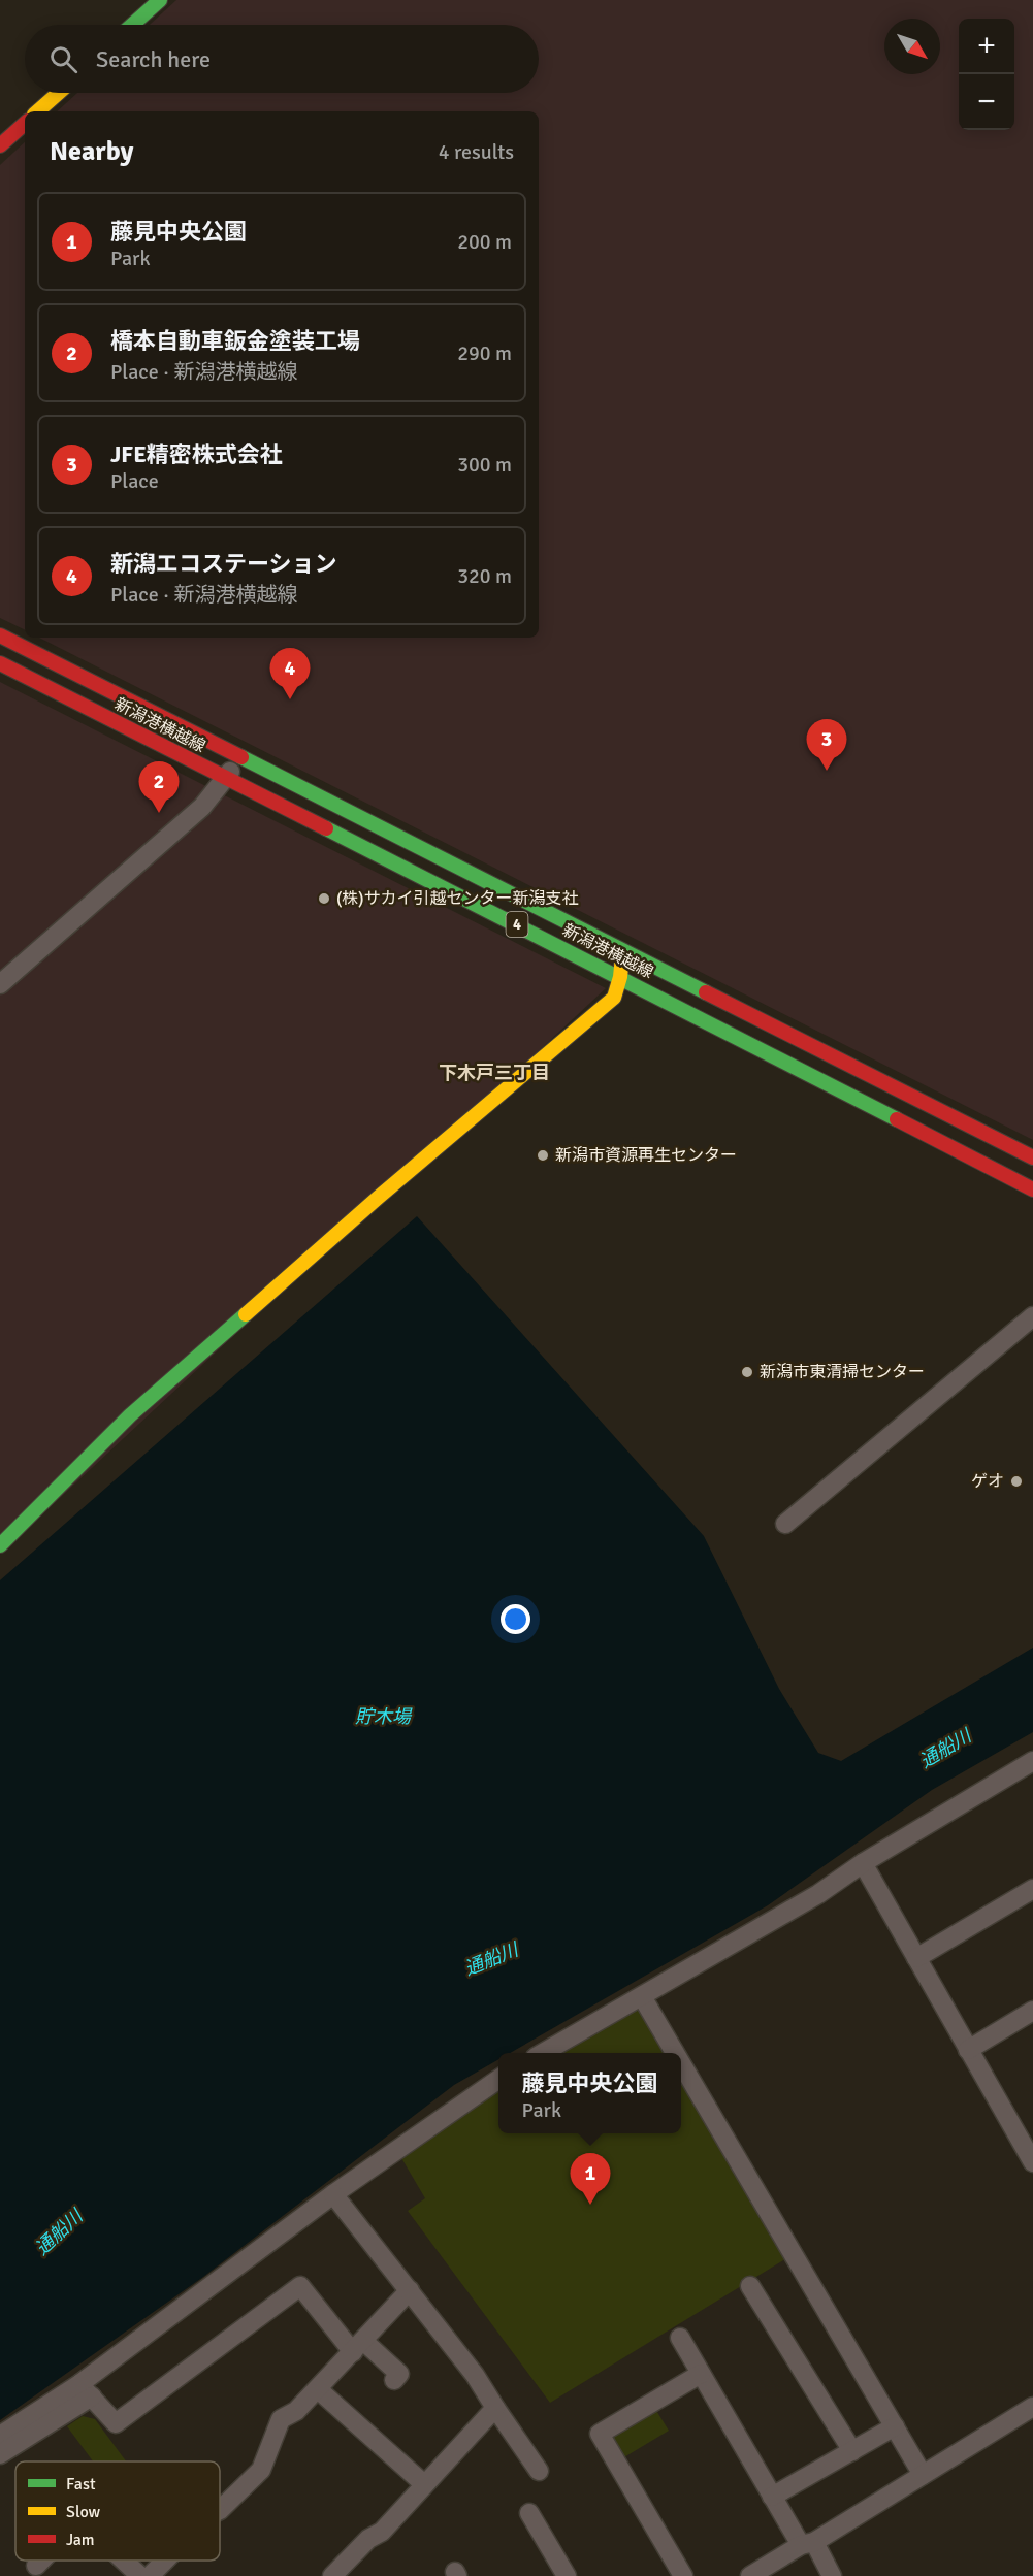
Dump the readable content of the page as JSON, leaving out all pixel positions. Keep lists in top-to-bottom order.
{
  "streets": {
    "main road": ["新潟港横越線", "4"]
  },
  "districts": ["下木戸三丁目"],
  "water": ["貯木場", "通船川"],
  "places": [
    "(株)サカイ引越センター新潟支社",
    "新潟市資源再生センター",
    "新潟市東清掃センター",
    "ゲオ"
  ],
  "legend": ["Fast", "Slow", "Jam"],
  "north": "bottom right",
  "page": {
    "map_buttons": ["+", "−"],
    "search": "Search here",
    "heading": ["Nearby", "4 results"],
    "list": [
      {
        "mark": "1",
        "name": "藤見中央公園",
        "note": "Park",
        "value": "200 m"
      },
      {
        "mark": "2",
        "name": "橋本自動車鈑金塗装工場",
        "note": "Place · 新潟港横越線",
        "value": "290 m"
      },
      {
        "mark": "3",
        "name": "JFE精密株式会社",
        "note": "Place",
        "value": "300 m"
      },
      {
        "mark": "4",
        "name": "新潟エコステーション",
        "note": "Place · 新潟港横越線",
        "value": "320 m"
      }
    ],
    "pins": [
      "4",
      "3",
      "2",
      "1"
    ],
    "popup": ["藤見中央公園", "Park"]
  }
}
